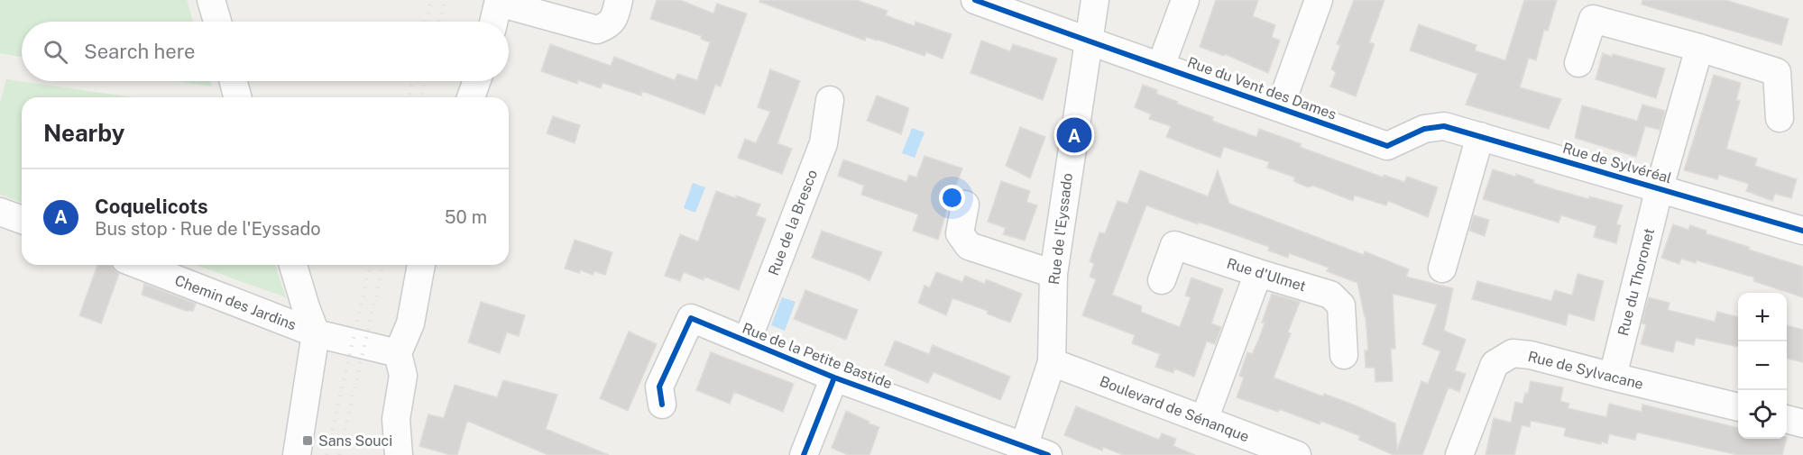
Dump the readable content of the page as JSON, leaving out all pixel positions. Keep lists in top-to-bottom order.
{
  "streets": {
    "street": [
      "Rue du Vent des Dames",
      "Rue de Sylvéréal",
      "Rue de la Bresco",
      "Rue de l'Eyssado",
      "Rue d'Ulmet",
      "Rue du Thoronet",
      "Chemin des Jardins",
      "Rue de la Petite Bastide",
      "Rue de Sylvacane",
      "Boulevard de Sénanque"
    ]
  },
  "crossings": [
    ["Rue du Vent des Dames", "Rue de Sylvéréal"],
    ["Rue du Vent des Dames", "Rue de l'Eyssado"],
    ["Rue de Sylvéréal", "Rue du Thoronet"],
    ["Rue de la Bresco", "Rue de la Petite Bastide"],
    ["Rue de l'Eyssado", "Rue de la Petite Bastide"],
    ["Rue de l'Eyssado", "Boulevard de Sénanque"],
    ["Rue du Thoronet", "Rue de Sylvacane"]
  ],
  "places": {
    "transit": ["Sans Souci"]
  },
  "page": {
    "search": "Search here",
    "heading": "Nearby",
    "pins": "A",
    "list": [
      {
        "mark": "A",
        "name": "Coquelicots",
        "note": "Bus stop · Rue de l'Eyssado",
        "value": "50 m"
      }
    ],
    "map_buttons": ["+", "−"]
  }
}
